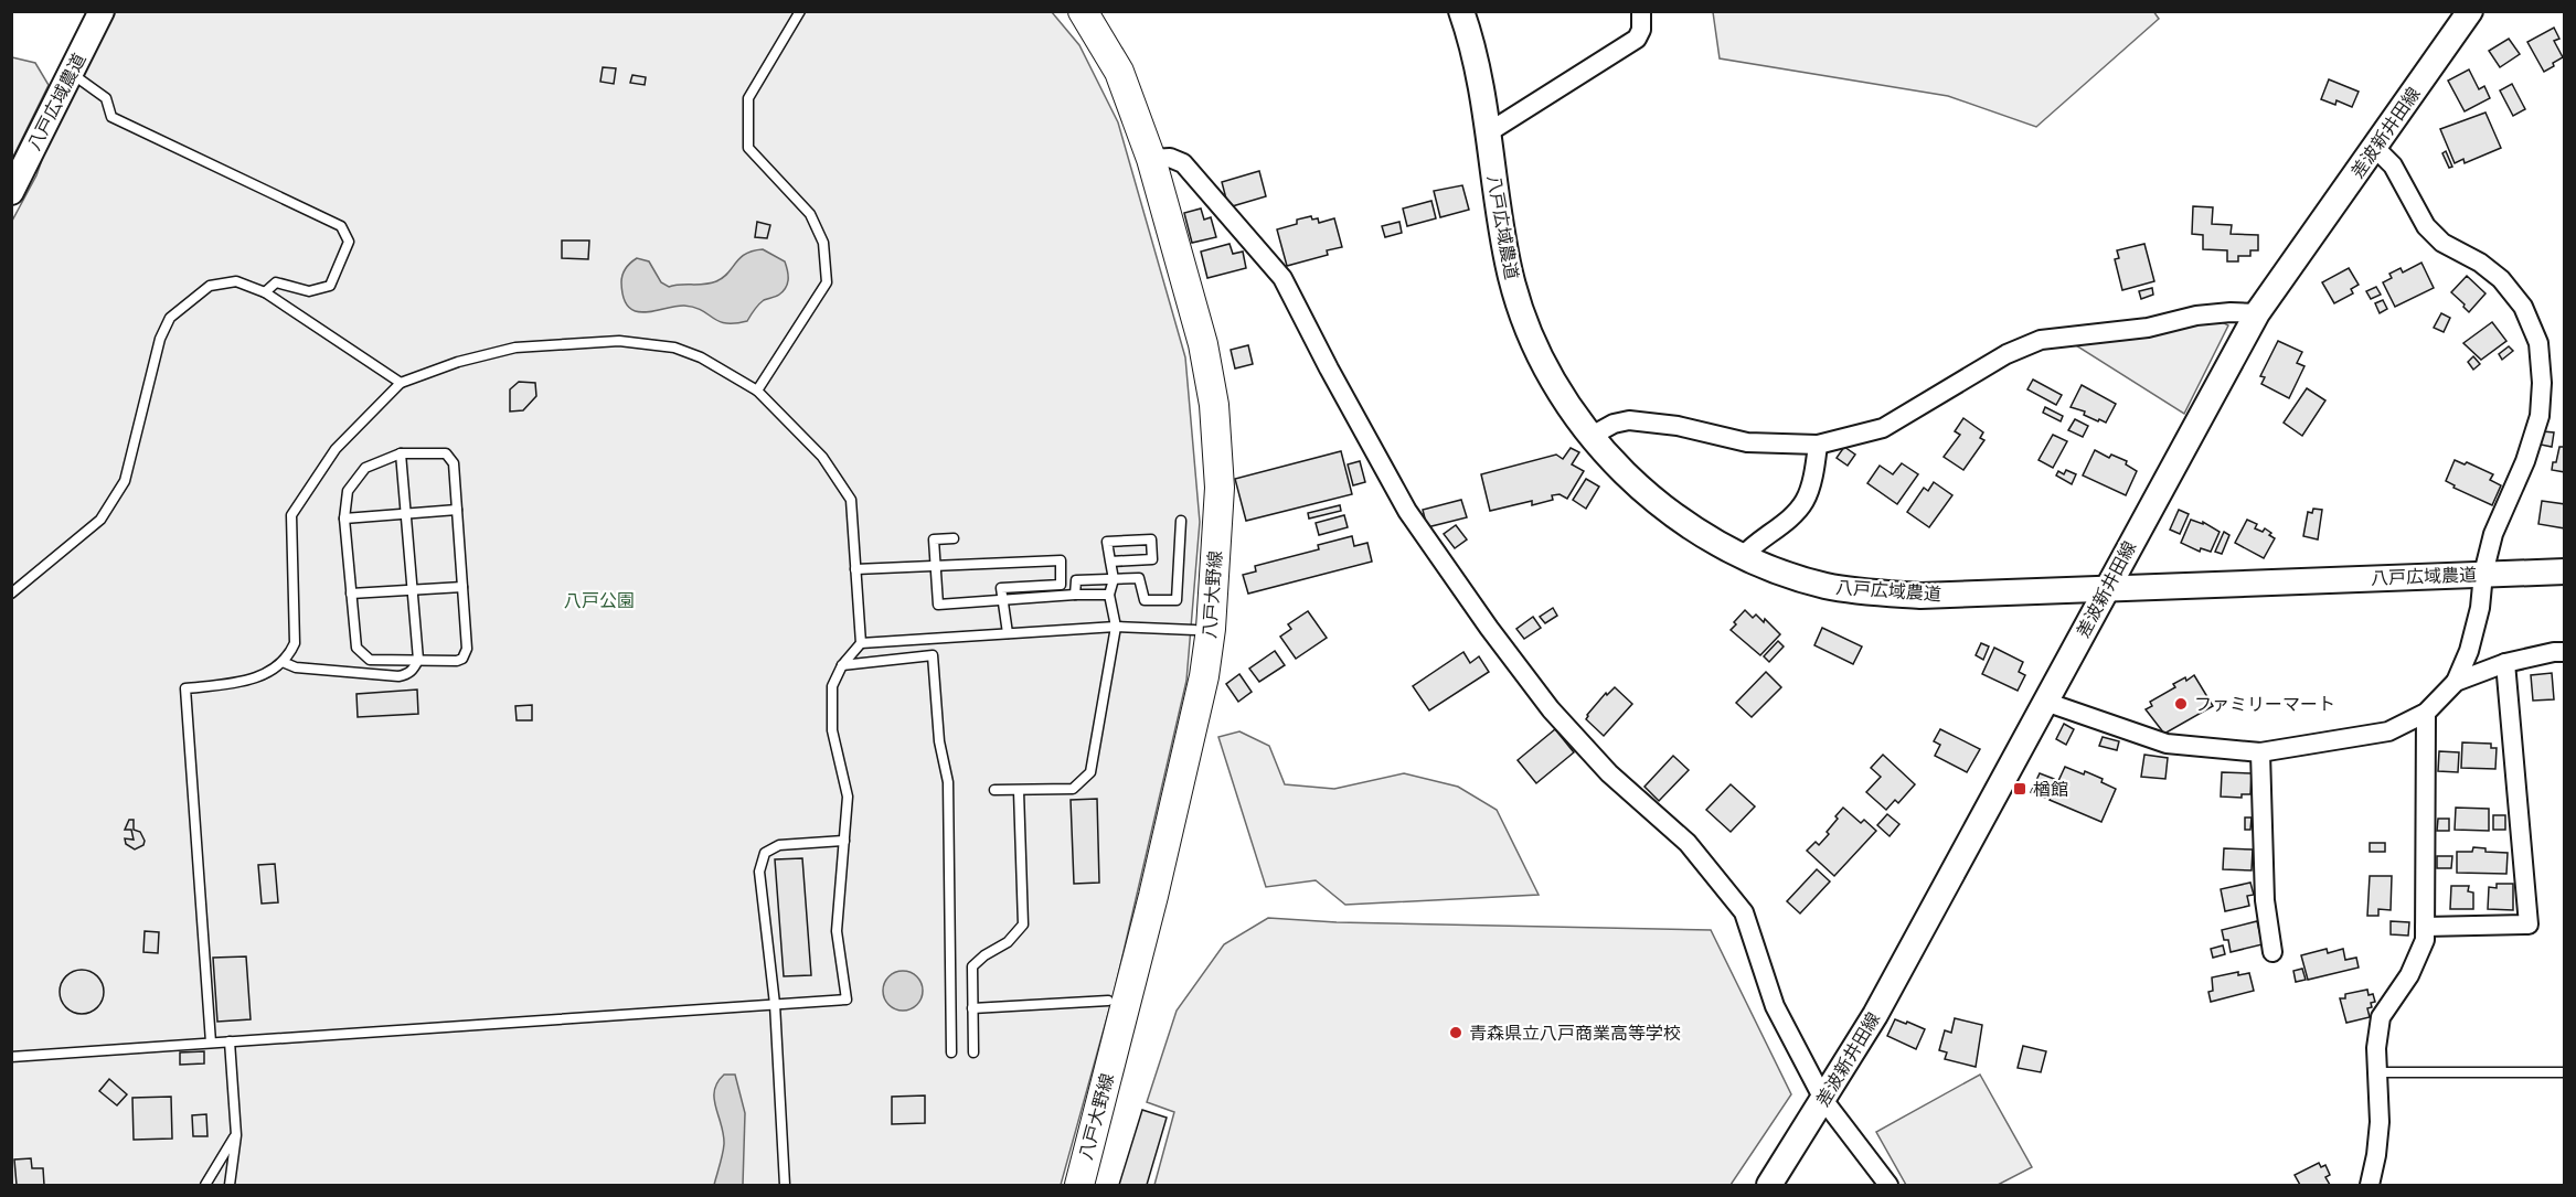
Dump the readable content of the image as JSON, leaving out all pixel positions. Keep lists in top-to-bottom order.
{
  "streets": {
    "main road": ["八戸大野線"],
    "street": ["八戸広域農道", "差波新井田線"]
  },
  "crossings": [
    ["八戸広域農道", "差波新井田線"]
  ],
  "parks": ["八戸公園"],
  "places": {
    "other": ["ファミリーマート", "青森県立八戸商業高等学校"],
    "transit": ["楢館"]
  }
}
